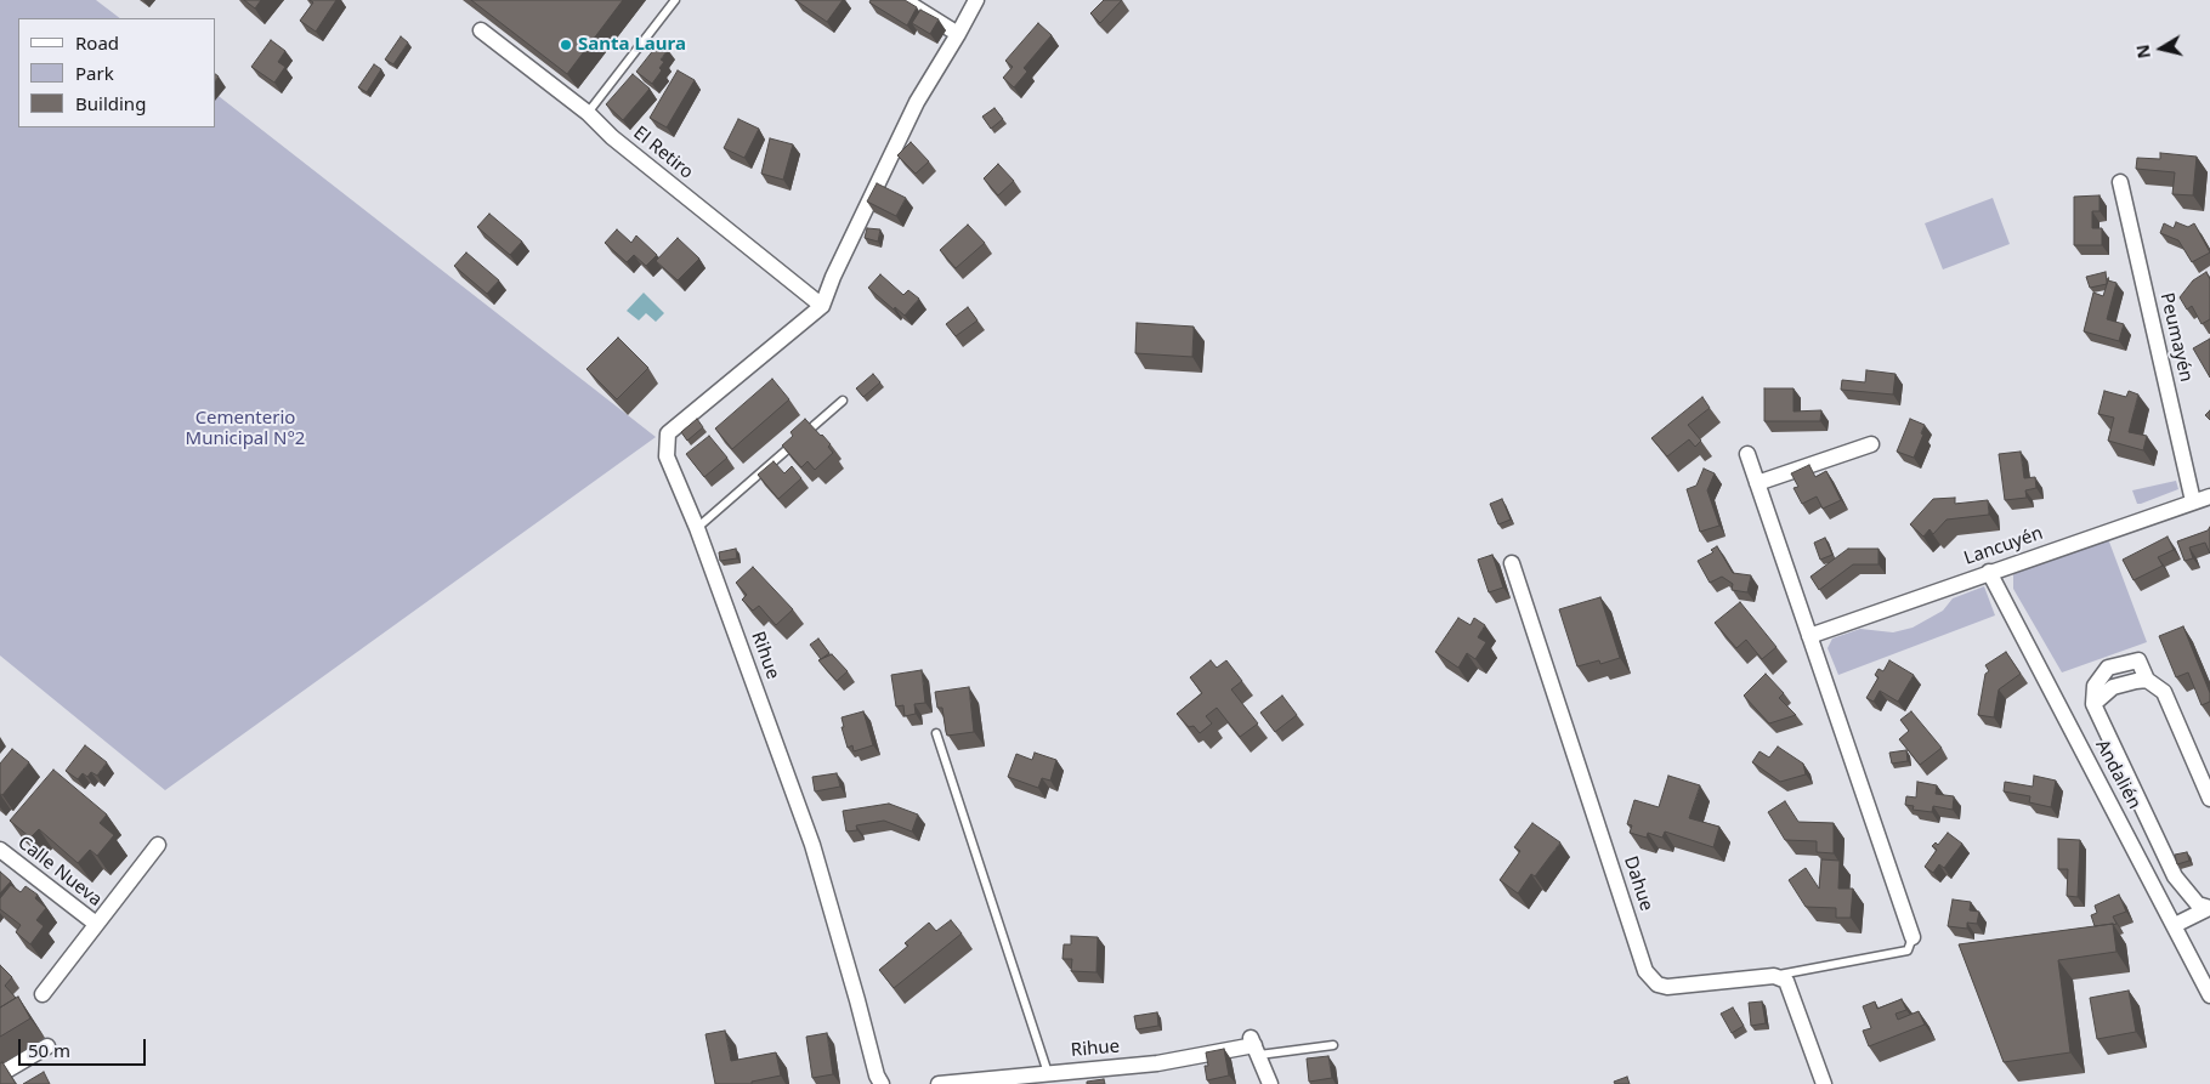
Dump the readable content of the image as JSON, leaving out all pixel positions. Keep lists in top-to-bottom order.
{
  "streets": {
    "street": [
      "El Retiro",
      "Peumayén",
      "Lancuyén",
      "Rihue",
      "Andalién",
      "Calle Nueva",
      "Dahue"
    ]
  },
  "crossings": [
    ["El Retiro", "Rihue"],
    ["Peumayén", "Lancuyén"],
    ["Lancuyén", "Andalién"]
  ],
  "parks": ["Cementerio Municipal N°2"],
  "places": ["Santa Laura"],
  "legend": ["Road", "Park", "Building"],
  "scale_bar": "50 m",
  "north": "left"
}
